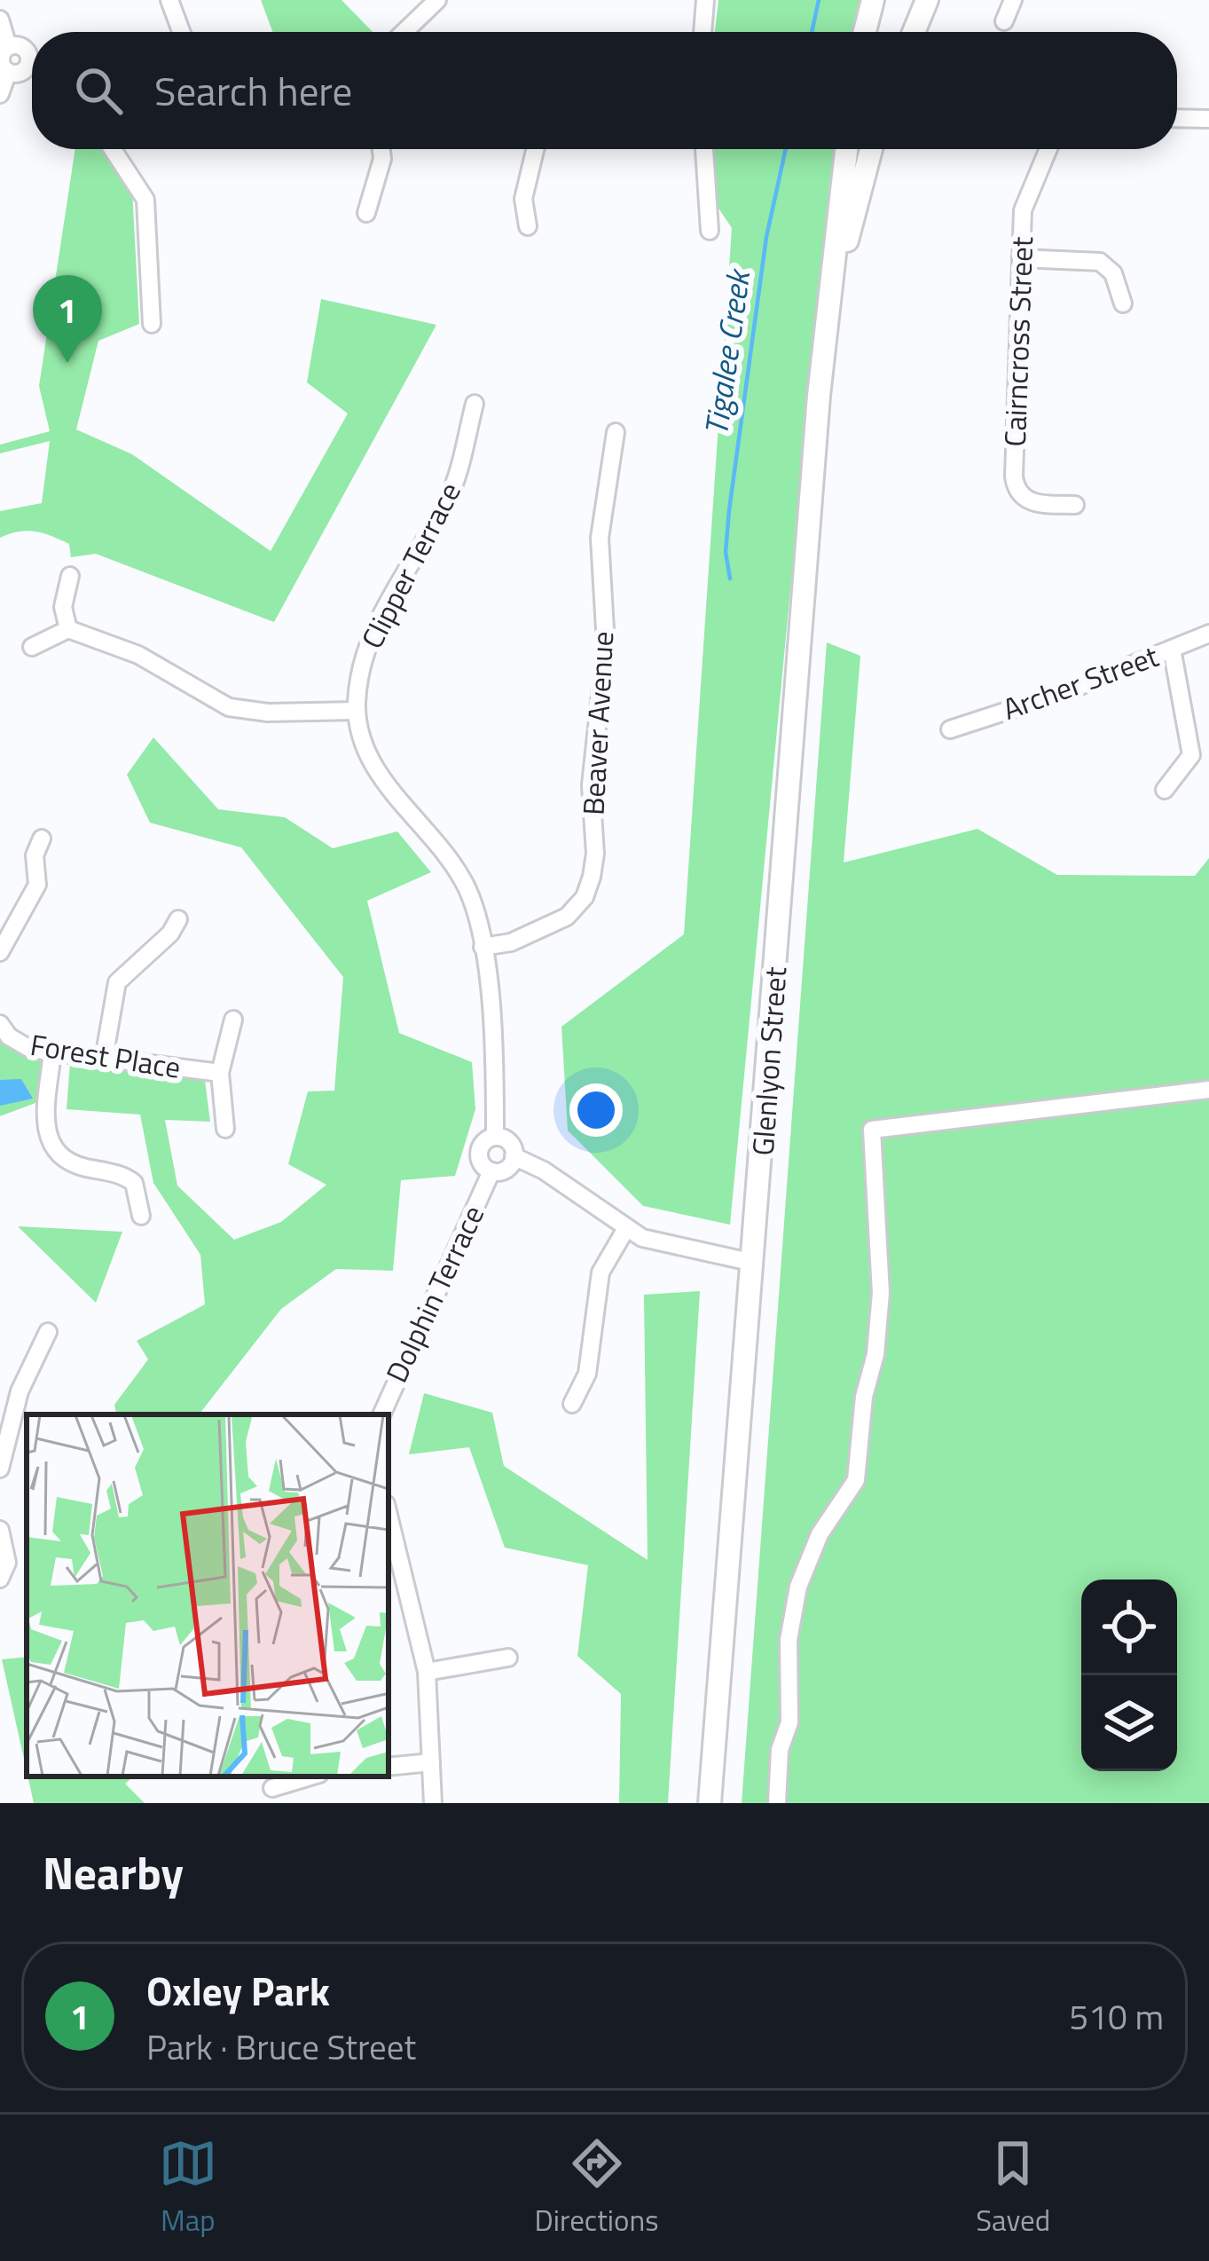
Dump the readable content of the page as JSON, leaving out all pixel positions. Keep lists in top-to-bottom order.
{
  "streets": {
    "main road": ["Glenlyon Street"],
    "street": [
      "Cairncross Street",
      "Clipper Terrace",
      "Archer Street",
      "Beaver Avenue",
      "Forest Place",
      "Dolphin Terrace"
    ]
  },
  "crossings": [
    ["Clipper Terrace", "Beaver Avenue"],
    ["Clipper Terrace", "Dolphin Terrace"]
  ],
  "water": ["Tigalee Creek"],
  "page": {
    "search": "Search here",
    "pins": "1",
    "heading": "Nearby",
    "list": [
      {
        "mark": "1",
        "name": "Oxley Park",
        "note": "Park · Bruce Street",
        "value": "510 m"
      }
    ],
    "nav": ["Map", "Directions", "Saved"]
  }
}
